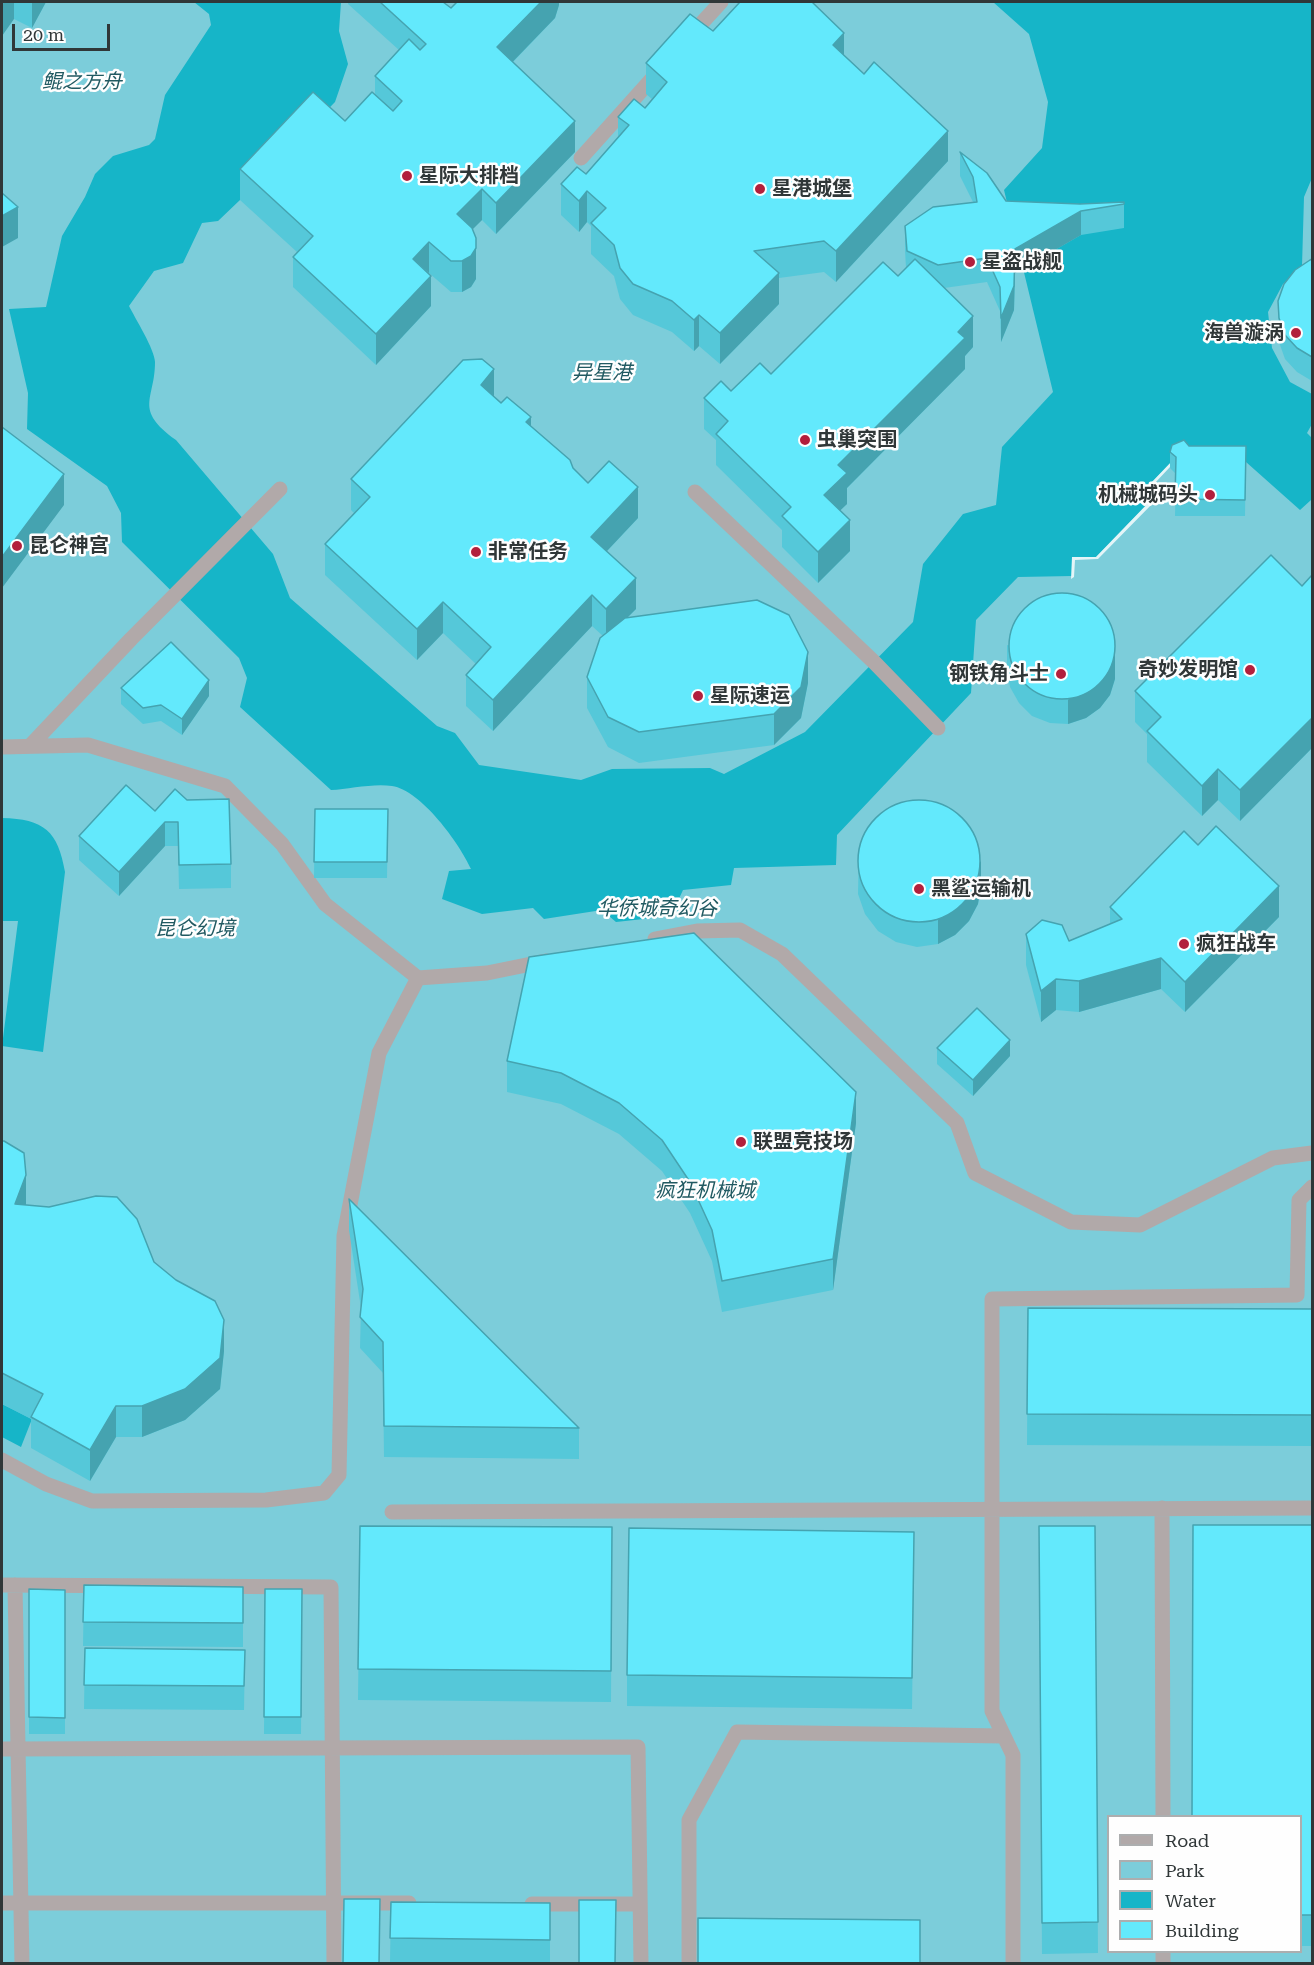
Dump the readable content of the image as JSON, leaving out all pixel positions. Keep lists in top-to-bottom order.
{
  "parks": [
    "鲲之方舟",
    "异星港",
    "华侨城奇幻谷",
    "昆仑幻境",
    "疯狂机械城"
  ],
  "places": [
    "星际大排档",
    "星港城堡",
    "星盗战舰",
    "海兽漩涡",
    "虫巢突围",
    "机械城码头",
    "昆仑神宫",
    "非常任务",
    "奇妙发明馆",
    "钢铁角斗士",
    "星际速运",
    "黑鲨运输机",
    "疯狂战车",
    "联盟竞技场"
  ],
  "legend": [
    "Road",
    "Park",
    "Water",
    "Building"
  ],
  "scale_bar": "20 m"
}
